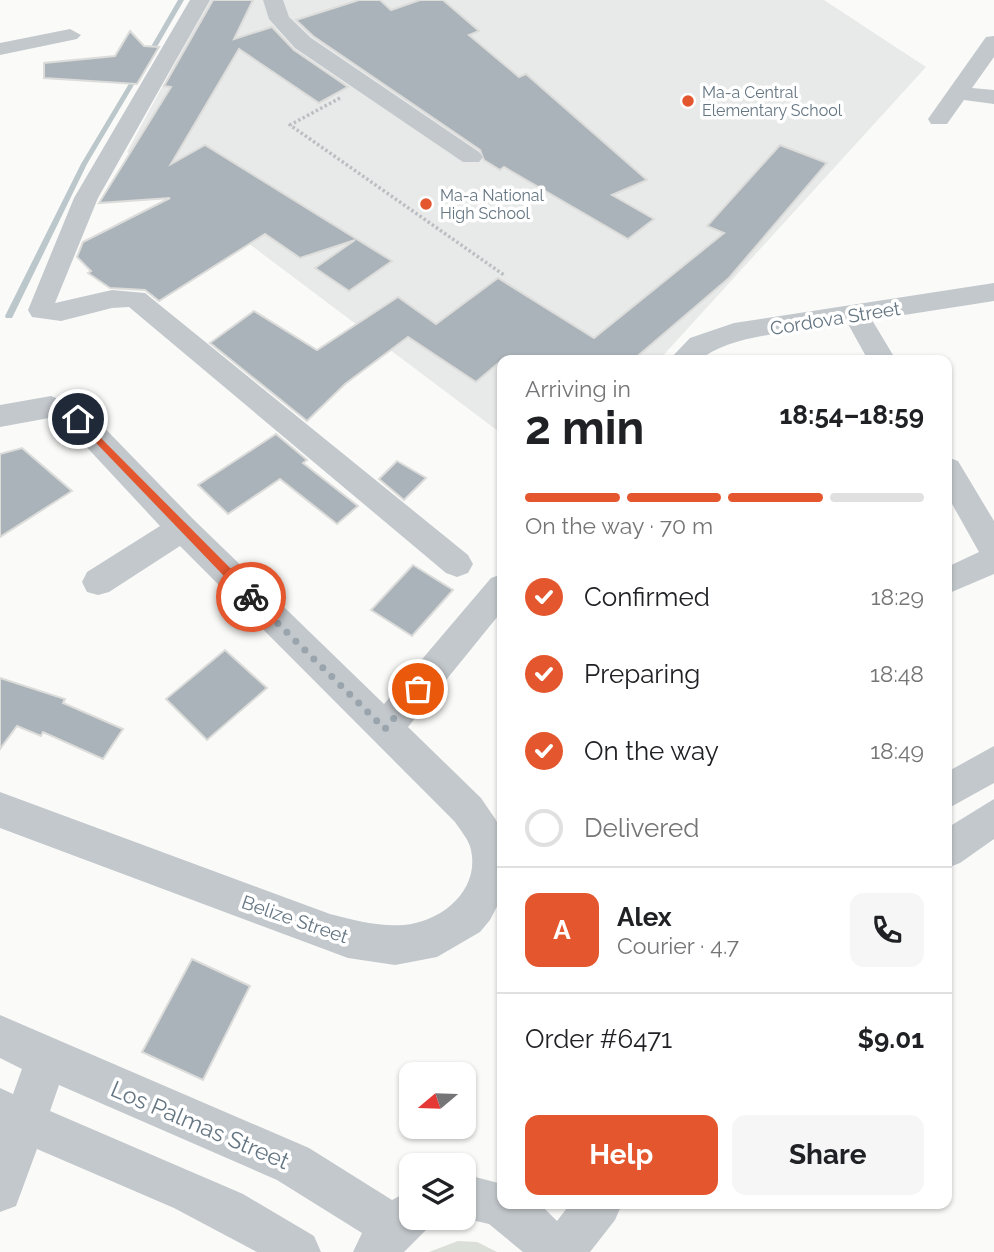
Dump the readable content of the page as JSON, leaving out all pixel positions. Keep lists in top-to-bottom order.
{
  "streets": {
    "street": ["Cordova Street", "Belize Street", "Los Palmas Street"]
  },
  "places": ["Ma-a Central Elementary School", "Ma-a National High School"],
  "north": "left",
  "page": {
    "heading": ["2 min", "Arriving in", "18:54–18:59"],
    "panel": [
      "Alex",
      "Courier · 4.7",
      "Order #6471",
      "$9.01"
    ],
    "bar": "On the way · 70 m",
    "list": [
      ["Confirmed", "18:29"],
      ["Preparing", "18:48"],
      ["On the way", "18:49"],
      "Delivered"
    ],
    "round": "A",
    "buttons": ["Help", "Share"]
  }
}
